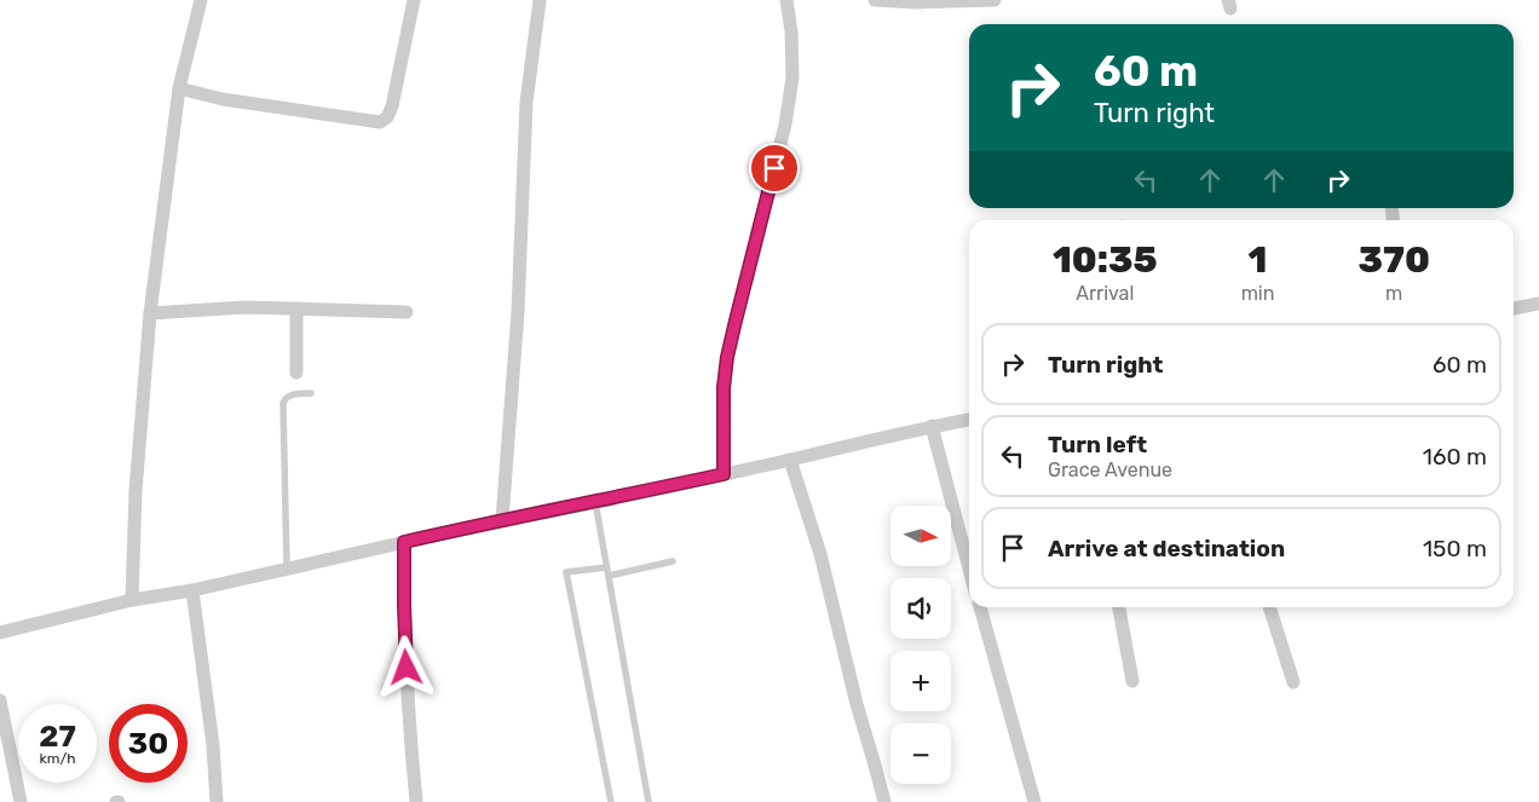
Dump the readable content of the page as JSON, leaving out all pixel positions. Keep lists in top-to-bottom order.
{
  "north": "right",
  "page": {
    "turn": ["60 m", "Turn right"],
    "eta": [
      "10:35",
      "Arrival",
      "1",
      "min",
      "370",
      "m"
    ],
    "list": [
      {
        "name": "Turn right",
        "value": "60 m"
      },
      {
        "name": "Turn left",
        "note": "Grace Avenue",
        "value": "160 m"
      },
      {
        "name": "Arrive at destination",
        "value": "150 m"
      }
    ],
    "map_buttons": ["+", "−"],
    "speed": "27 km/h",
    "limit": "30"
  }
}
